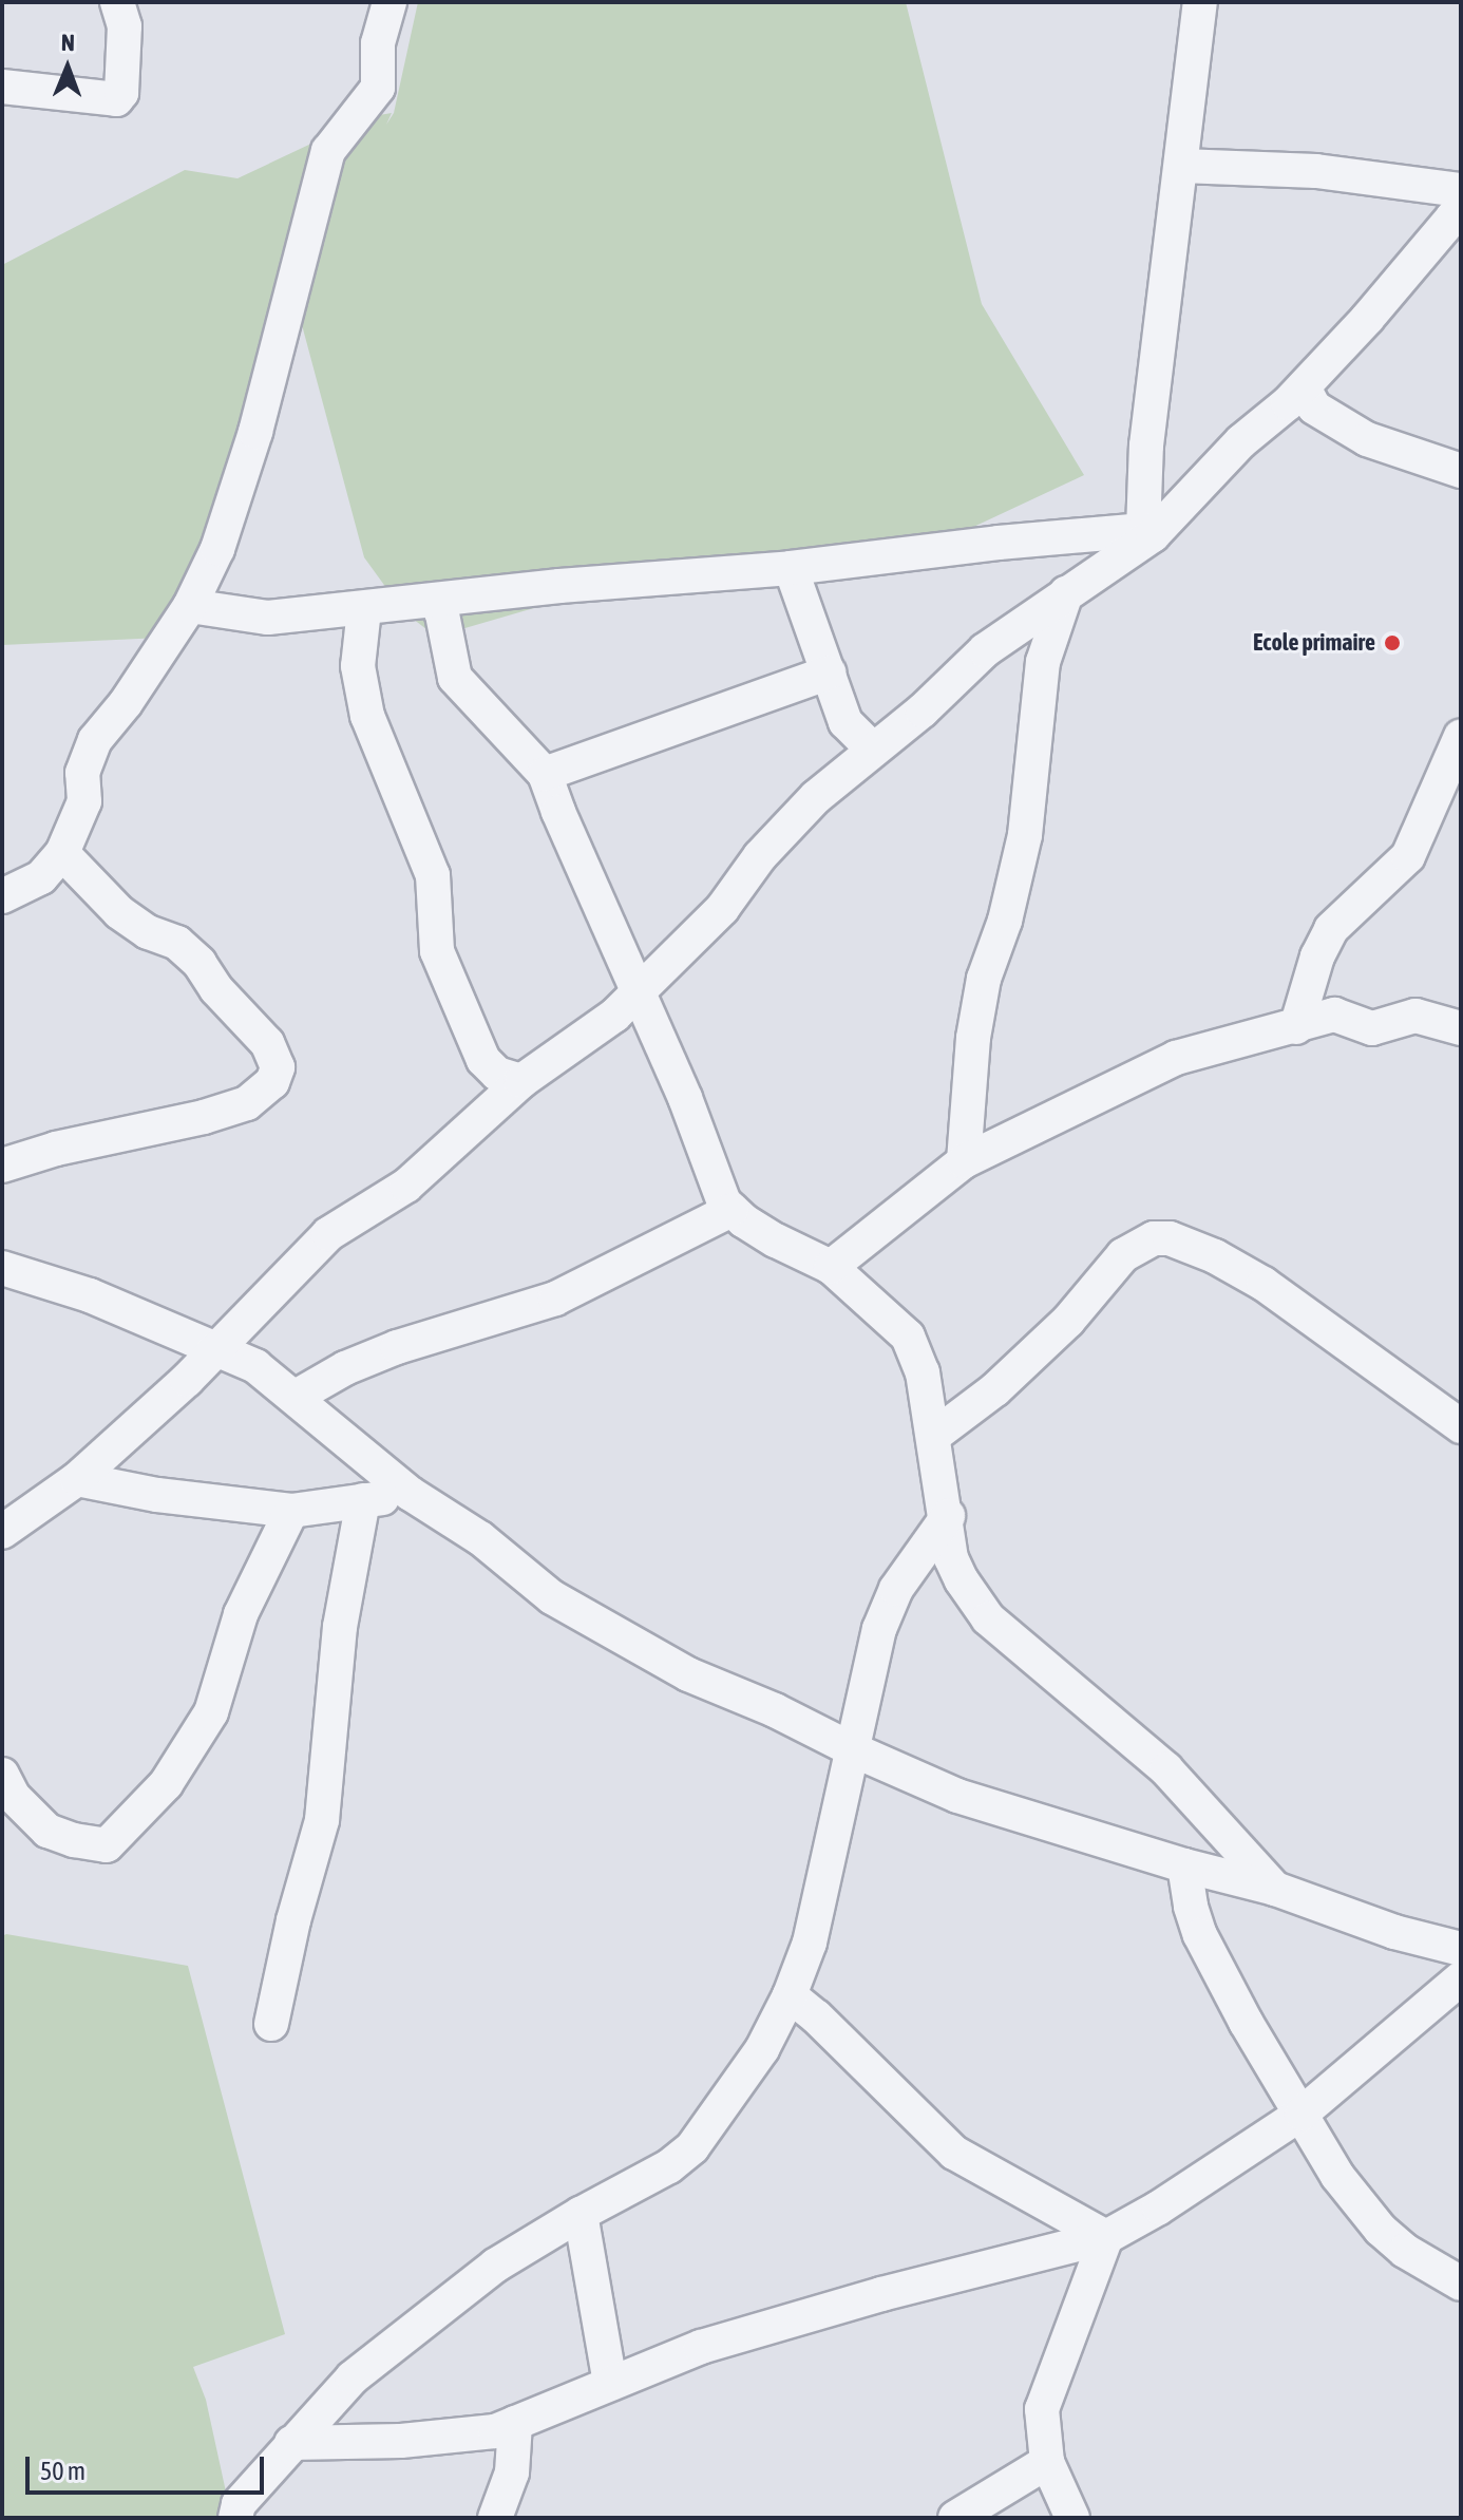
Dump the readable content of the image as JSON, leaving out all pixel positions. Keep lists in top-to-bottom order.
{
  "places": ["Ecole primaire"],
  "scale_bar": "50 m",
  "north": "top"
}
